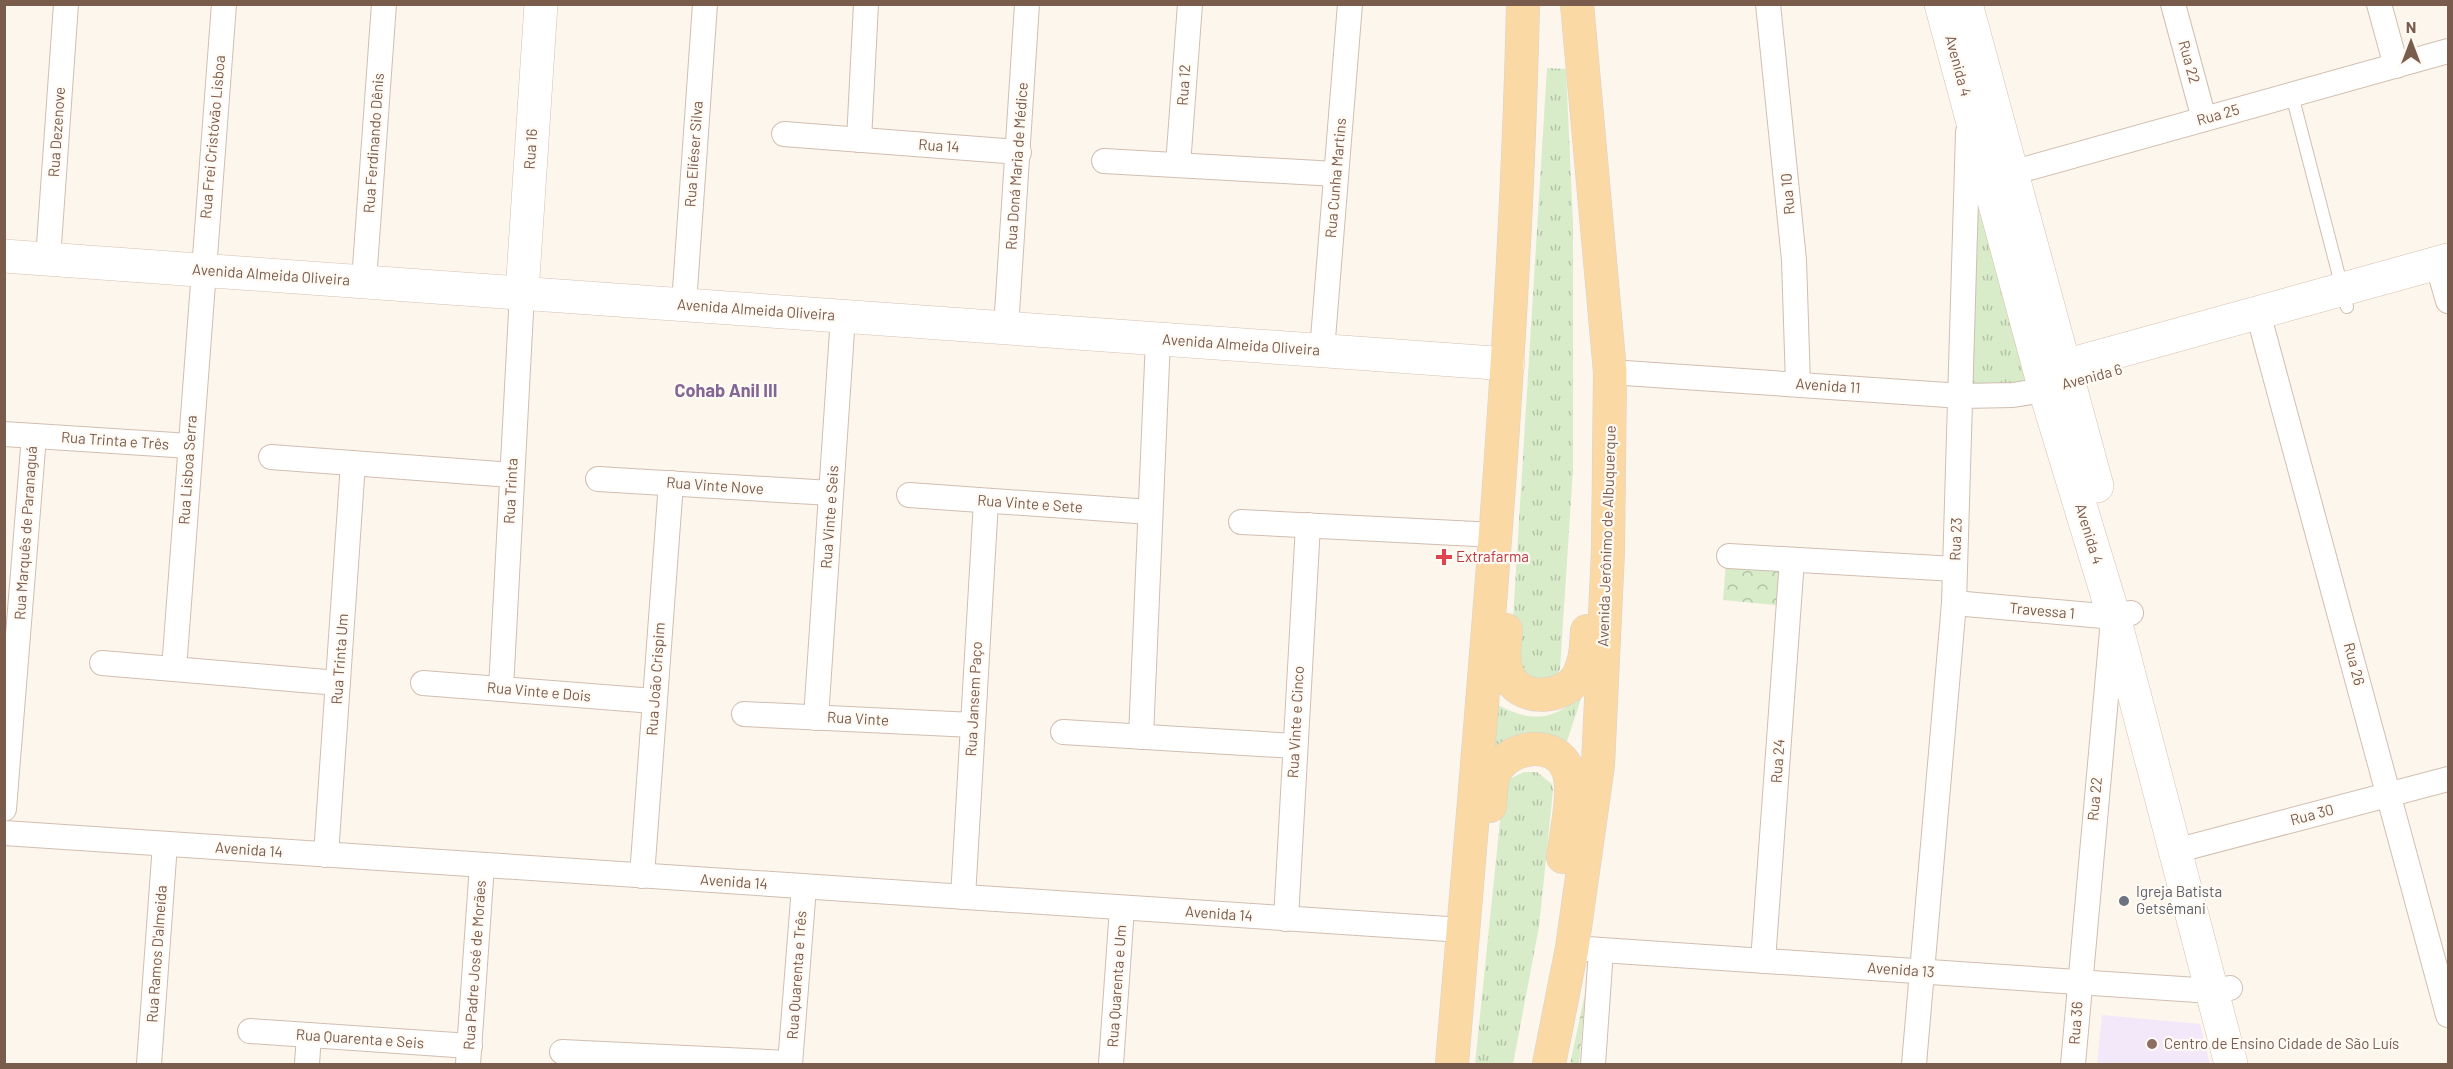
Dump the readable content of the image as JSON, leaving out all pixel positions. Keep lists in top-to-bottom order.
{
  "streets": {
    "main road": ["Avenida Jerônimo de Albuquerque"],
    "street": [
      "Rua 22",
      "Avenida 4",
      "Rua 12",
      "Rua 25",
      "Rua Dezenove",
      "Rua Frei Cristóvão Lisboa",
      "Rua Ferdinando Dênis",
      "Rua 14",
      "Rua 16",
      "Rua Eliéser Silva",
      "Rua Doná Maria de Médice",
      "Rua Cunha Martins",
      "Rua 10",
      "Avenida Almeida Oliveira",
      "Avenida 6",
      "Avenida 11",
      "Rua Trinta e Três",
      "Rua Lisboa Serra",
      "Rua Vinte Nove",
      "Rua Trinta",
      "Rua Vinte e Sete",
      "Rua Vinte e Seis",
      "Rua Marquês de Paranaguá",
      "Rua 23",
      "Travessa 1",
      "Rua Trinta Um",
      "Rua 26",
      "Rua João Crispim",
      "Rua Vinte e Dois",
      "Rua Jansem Paço",
      "Rua Vinte",
      "Rua Vinte e Cinco",
      "Rua 24",
      "Rua 30",
      "Avenida 14",
      "Rua Ramos D'almeida",
      "Rua Padre José de Morães",
      "Avenida 13",
      "Rua Quarenta e Três",
      "Rua Quarenta e Um",
      "Rua 36",
      "Rua Quarenta e Seis"
    ]
  },
  "crossings": [
    ["Rua 22", "Avenida 4"],
    ["Rua 22", "Rua 25"],
    ["Rua 22", "Travessa 1"],
    ["Rua 22", "Avenida 13"],
    ["Rua 22", "Rua 36"],
    ["Avenida 4", "Rua 25"],
    ["Avenida 4", "Avenida 6"],
    ["Avenida 4", "Avenida 11"],
    ["Avenida 4", "Rua 23"],
    ["Avenida 4", "Travessa 1"],
    ["Avenida 4", "Rua 30"],
    ["Avenida 4", "Avenida 13"],
    ["Rua Dezenove", "Avenida Almeida Oliveira"],
    ["Rua Frei Cristóvão Lisboa", "Avenida Almeida Oliveira"],
    ["Rua Frei Cristóvão Lisboa", "Rua Lisboa Serra"],
    ["Rua Ferdinando Dênis", "Avenida Almeida Oliveira"],
    ["Rua 14", "Rua Doná Maria de Médice"],
    ["Rua 16", "Avenida Almeida Oliveira"],
    ["Rua 16", "Rua Trinta"],
    ["Rua Eliéser Silva", "Avenida Almeida Oliveira"],
    ["Rua Doná Maria de Médice", "Avenida Almeida Oliveira"],
    ["Rua Cunha Martins", "Avenida Almeida Oliveira"],
    ["Rua 10", "Avenida 11"],
    ["Avenida Almeida Oliveira", "Rua Lisboa Serra"],
    ["Avenida Almeida Oliveira", "Rua Trinta"],
    ["Avenida Almeida Oliveira", "Rua Vinte e Seis"],
    ["Avenida 6", "Avenida 11"],
    ["Avenida 6", "Rua 26"],
    ["Avenida 11", "Avenida Jerônimo de Albuquerque"],
    ["Avenida 11", "Rua 23"],
    ["Rua Trinta e Três", "Rua Lisboa Serra"],
    ["Rua Trinta e Três", "Rua Marquês de Paranaguá"],
    ["Rua Vinte Nove", "Rua Vinte e Seis"],
    ["Rua Vinte Nove", "Rua João Crispim"],
    ["Rua Trinta", "Rua Vinte e Dois"],
    ["Rua Vinte e Sete", "Rua Jansem Paço"],
    ["Rua Vinte e Seis", "Rua Vinte"],
    ["Avenida Jerônimo de Albuquerque", "Avenida 13"],
    ["Rua 23", "Travessa 1"],
    ["Rua 23", "Avenida 13"],
    ["Rua Trinta Um", "Avenida 14"],
    ["Rua 26", "Rua 30"],
    ["Rua João Crispim", "Rua Vinte e Dois"],
    ["Rua João Crispim", "Avenida 14"],
    ["Rua Jansem Paço", "Rua Vinte"],
    ["Rua Jansem Paço", "Avenida 14"],
    ["Rua Vinte e Cinco", "Avenida 14"],
    ["Rua 24", "Avenida 13"],
    ["Avenida 14", "Rua Ramos D'almeida"],
    ["Avenida 14", "Rua Padre José de Morães"],
    ["Avenida 14", "Rua Quarenta e Três"],
    ["Avenida 14", "Rua Quarenta e Um"],
    ["Rua Padre José de Morães", "Rua Quarenta e Seis"],
    ["Avenida 13", "Rua 36"]
  ],
  "districts": ["Cohab Anil III"],
  "places": {
    "health": ["Extrafarma"],
    "other": ["Igreja Batista Getsêmani", "Centro de Ensino Cidade de São Luís"]
  },
  "north": "top"
}
